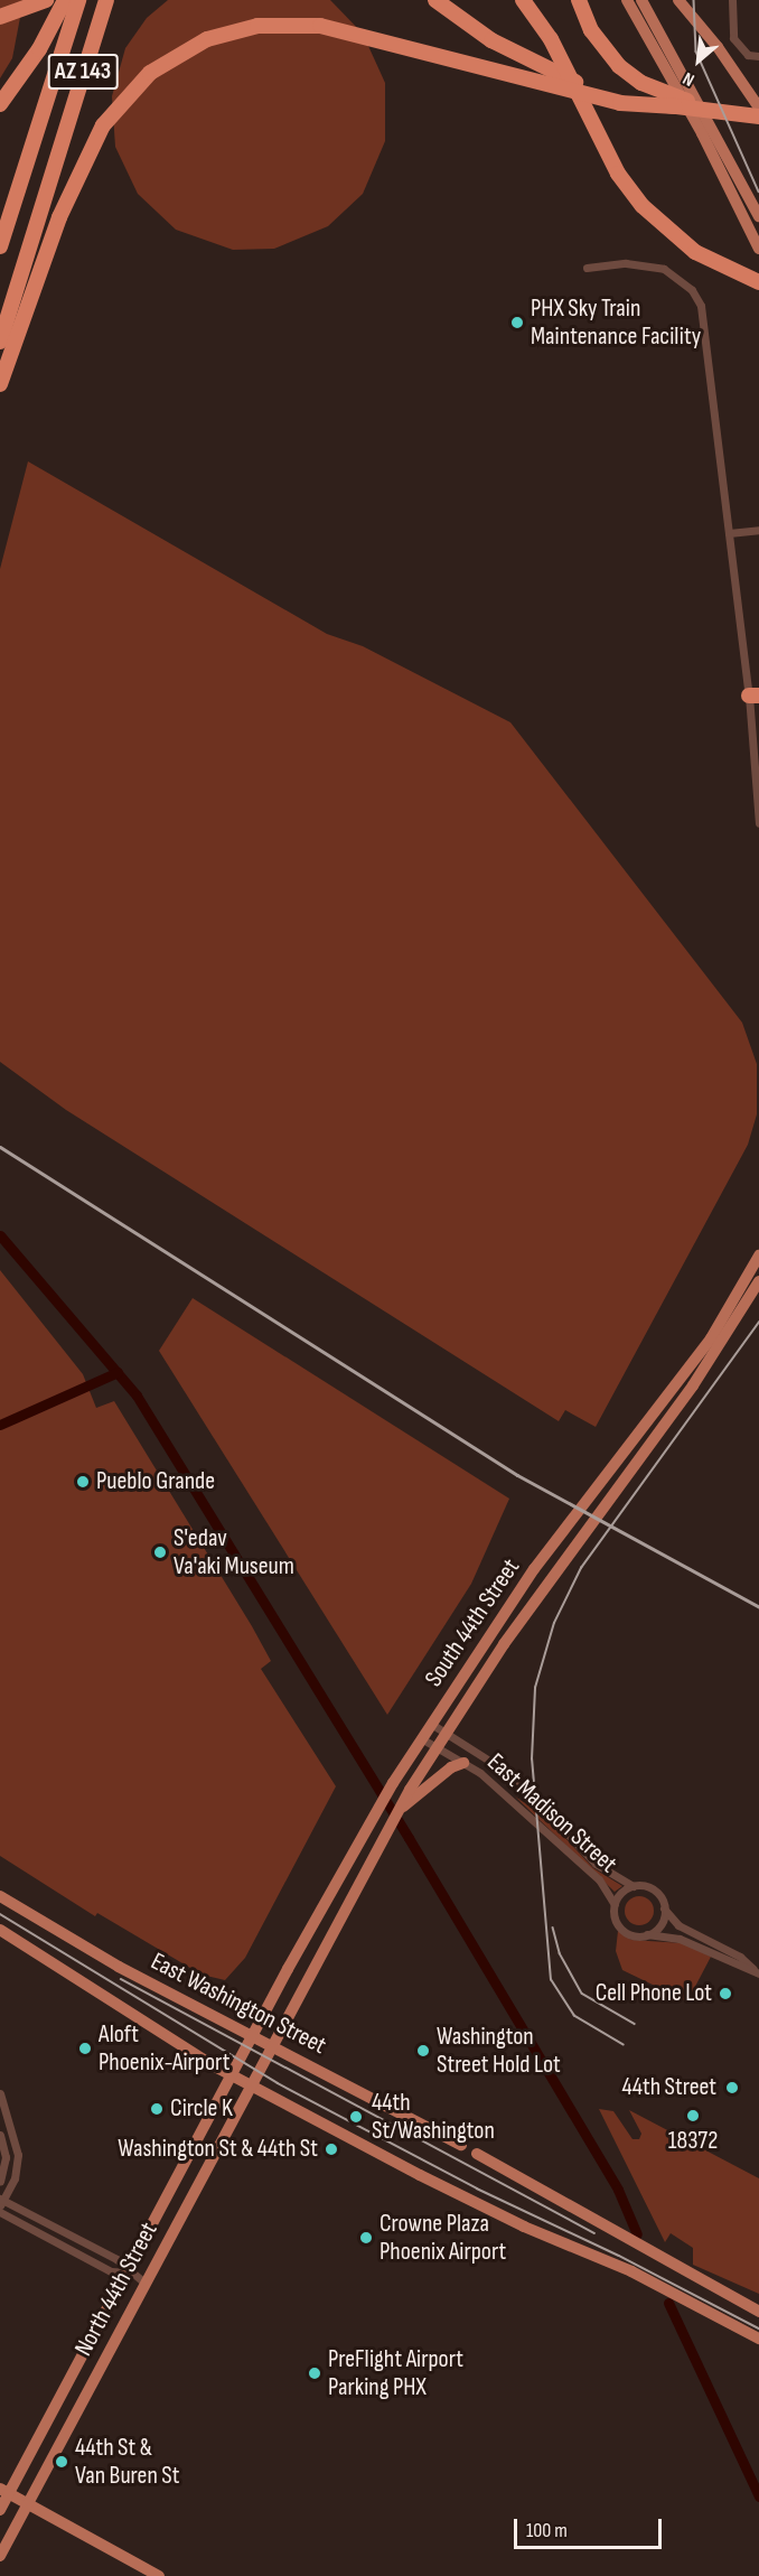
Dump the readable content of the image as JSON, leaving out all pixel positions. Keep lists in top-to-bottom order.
{
  "streets": {
    "highway": ["AZ 143"],
    "main road": ["South 44th Street", "East Washington Street", "North 44th Street"],
    "street": ["East Madison Street"]
  },
  "crossings": [
    ["South 44th Street", "East Madison Street"],
    ["South 44th Street", "East Washington Street"],
    ["South 44th Street", "North 44th Street"],
    ["East Washington Street", "North 44th Street"]
  ],
  "places": [
    "PHX Sky Train Maintenance Facility",
    "Pueblo Grande",
    "S'edav Va'aki Museum",
    "Cell Phone Lot",
    "Aloft Phoenix-Airport",
    "Washington Street Hold Lot",
    "44th Street",
    "Circle K",
    "18372",
    "44th St/Washington",
    "Washington St & 44th St",
    "Crowne Plaza Phoenix Airport",
    "PreFlight Airport Parking PHX",
    "44th St & Van Buren St"
  ],
  "scale_bar": "100 m",
  "north": "bottom left"
}
